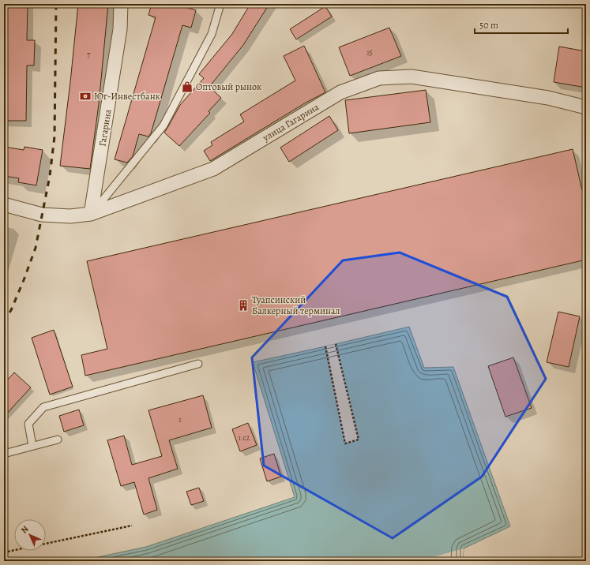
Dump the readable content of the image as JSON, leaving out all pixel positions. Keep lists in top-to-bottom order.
{
  "streets": {
    "street": ["улица Гагарина", "Гагарина"]
  },
  "crossings": [
    ["улица Гагарина", "Гагарина"]
  ],
  "places": {
    "shop": ["Оптовый рынок"],
    "bank": ["Юг-Инвестбанк"],
    "building": ["Туапсинский Балкерный терминал"]
  },
  "house_numbers": [
    "15",
    "7",
    "1",
    "1 с2"
  ],
  "scale_bar": "50 m",
  "north": "top left"
}
